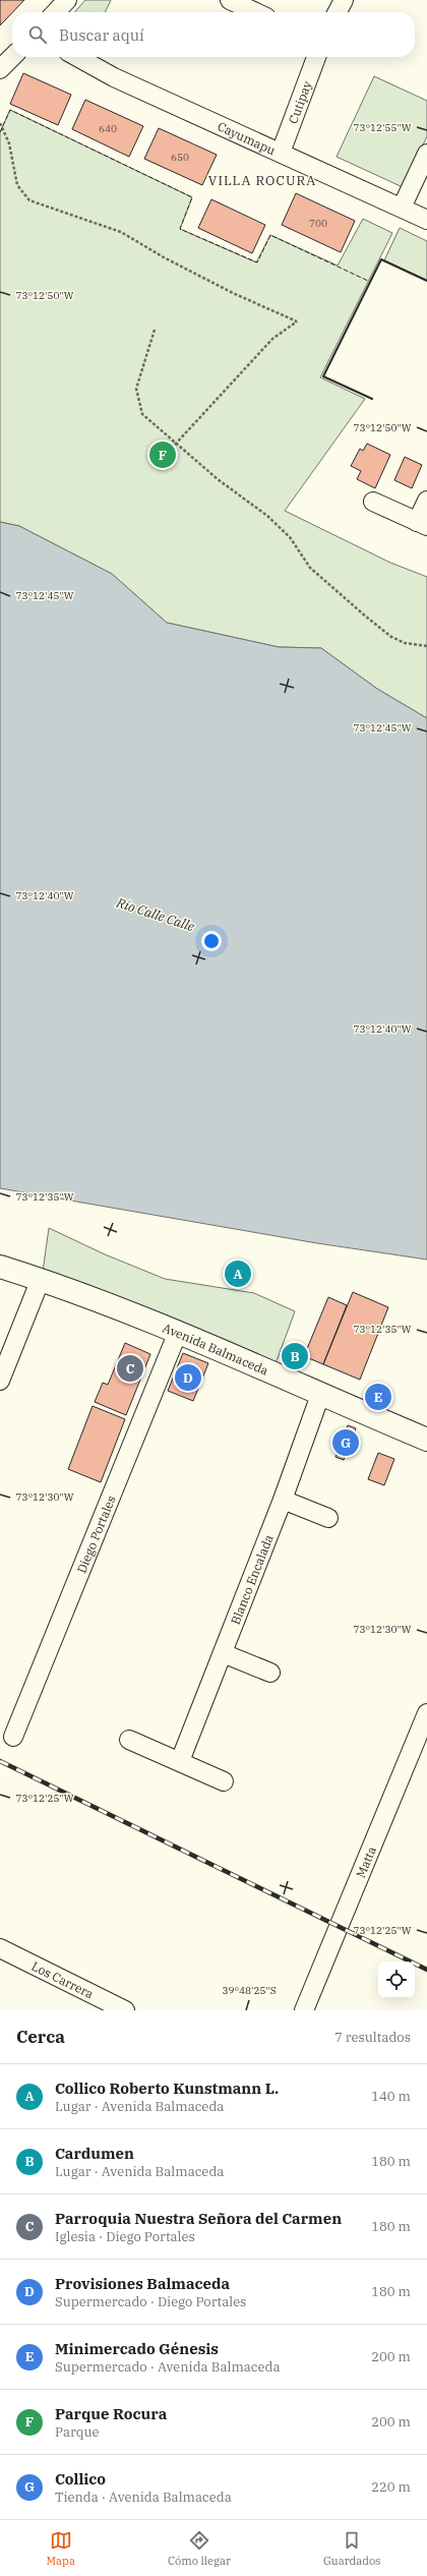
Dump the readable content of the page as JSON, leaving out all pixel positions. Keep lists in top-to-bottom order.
{
  "streets": {
    "main road": ["Avenida Balmaceda"],
    "street": [
      "Cutipay",
      "Cayumapu",
      "Diego Portales",
      "Blanco Encalada",
      "Matta",
      "Los Carrera"
    ]
  },
  "crossings": [
    ["Cutipay", "Cayumapu"],
    ["Avenida Balmaceda", "Diego Portales"],
    ["Avenida Balmaceda", "Blanco Encalada"]
  ],
  "districts": ["VILLA ROCURA"],
  "water": ["Río Calle Calle"],
  "house_numbers": ["640", "650", "700"],
  "page": {
    "search": "Buscar aquí",
    "pins": [
      "F",
      "A",
      "B",
      "C",
      "D",
      "E",
      "G"
    ],
    "heading": ["Cerca", "7 resultados"],
    "list": [
      {
        "mark": "A",
        "name": "Collico Roberto Kunstmann L.",
        "note": "Lugar · Avenida Balmaceda",
        "value": "140 m"
      },
      {
        "mark": "B",
        "name": "Cardumen",
        "note": "Lugar · Avenida Balmaceda",
        "value": "180 m"
      },
      {
        "mark": "C",
        "name": "Parroquia Nuestra Señora del Carmen",
        "note": "Iglesia · Diego Portales",
        "value": "180 m"
      },
      {
        "mark": "D",
        "name": "Provisiones Balmaceda",
        "note": "Supermercado · Diego Portales",
        "value": "180 m"
      },
      {
        "mark": "E",
        "name": "Minimercado Génesis",
        "note": "Supermercado · Avenida Balmaceda",
        "value": "200 m"
      },
      {
        "mark": "F",
        "name": "Parque Rocura",
        "note": "Parque",
        "value": "200 m"
      },
      {
        "mark": "G",
        "name": "Collico",
        "note": "Tienda · Avenida Balmaceda",
        "value": "220 m"
      }
    ],
    "nav": ["Mapa", "Cómo llegar", "Guardados"]
  },
  "coordinates": [
    "73°12'55\"W",
    "73°12'50\"W",
    "73°12'45\"W",
    "73°12'40\"W",
    "73°12'35\"W",
    "73°12'30\"W",
    "73°12'25\"W",
    "39°48'25\"S"
  ]
}
